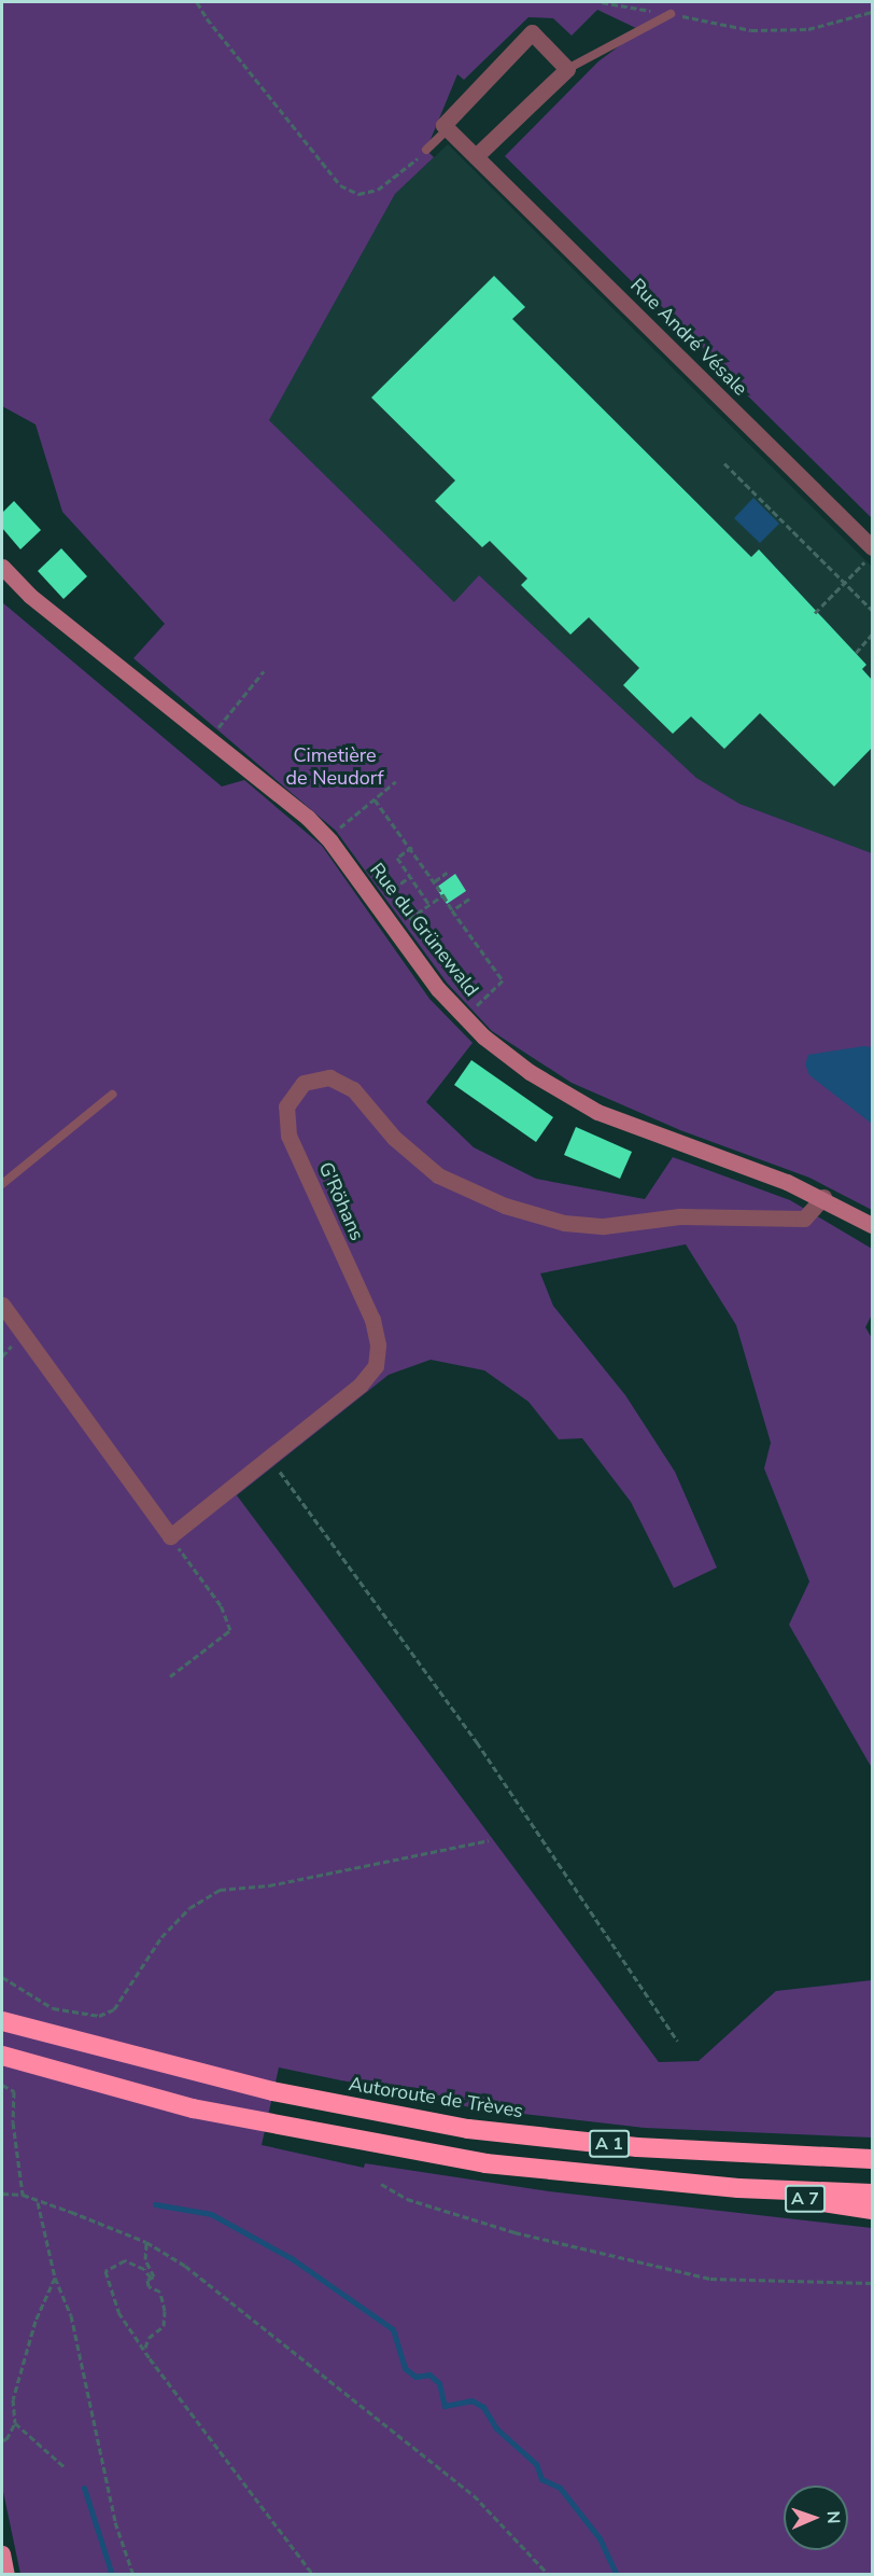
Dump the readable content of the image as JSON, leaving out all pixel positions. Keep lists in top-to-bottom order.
{
  "streets": {
    "highway": ["Autoroute de Trèves", "A 1", "A 7"],
    "main road": ["Rue du Grünewald"],
    "street": ["Rue André Vésale", "G'Röhans"]
  },
  "crossings": [
    ["Rue du Grünewald", "G'Röhans"],
    ["A 1", "A 7"]
  ],
  "parks": ["Cimetière de Neudorf"],
  "north": "right"
}
